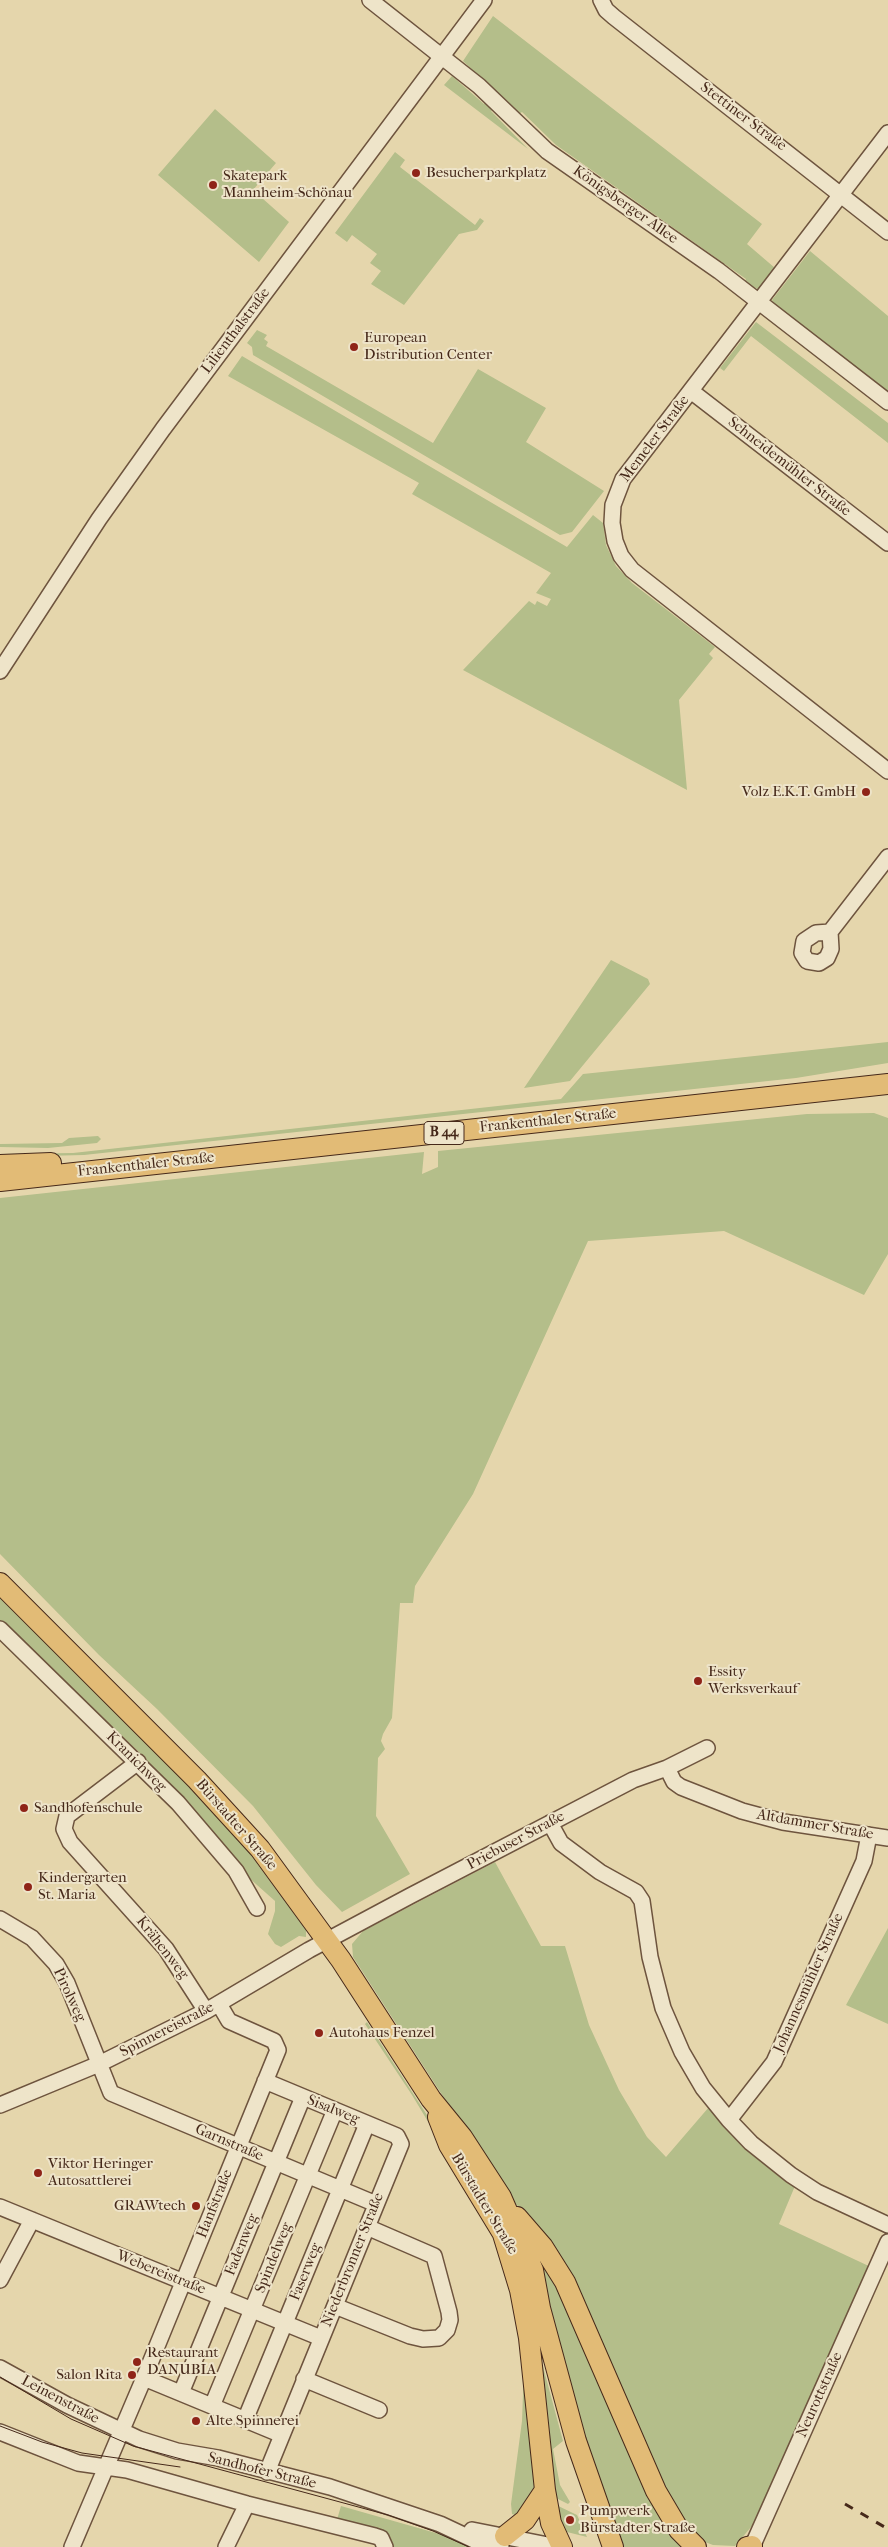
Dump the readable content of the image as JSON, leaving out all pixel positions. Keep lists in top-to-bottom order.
{
  "streets": {
    "main road": ["Frankenthaler Straße", "B 44", "Bürstadter Straße"],
    "street": [
      "Stettiner Straße",
      "Königsberger Allee",
      "Lilienthalstraße",
      "Memeler Straße",
      "Schneidemühler Straße",
      "Kranichweg",
      "Altdammer Straße",
      "Priebuser Straße",
      "Krähenweg",
      "Johannesmühler Straße",
      "Pirolweg",
      "Spinnereistraße",
      "Sisalweg",
      "Garnstraße",
      "Hanfstraße",
      "Fadenweg",
      "Spindelweg",
      "Niederbronner Straße",
      "Faserweg",
      "Webereistraße",
      "Neurottstraße",
      "Leinenstraße",
      "Sandhofer Straße"
    ]
  },
  "crossings": [
    ["Stettiner Straße", "Memeler Straße"],
    ["Königsberger Allee", "Lilienthalstraße"],
    ["Königsberger Allee", "Memeler Straße"],
    ["Memeler Straße", "Schneidemühler Straße"],
    ["Kranichweg", "Krähenweg"],
    ["Bürstadter Straße", "Priebuser Straße"],
    ["Bürstadter Straße", "Spinnereistraße"],
    ["Altdammer Straße", "Priebuser Straße"],
    ["Altdammer Straße", "Johannesmühler Straße"],
    ["Priebuser Straße", "Spinnereistraße"],
    ["Krähenweg", "Spinnereistraße"],
    ["Krähenweg", "Hanfstraße"],
    ["Pirolweg", "Spinnereistraße"],
    ["Pirolweg", "Garnstraße"],
    ["Spinnereistraße", "Garnstraße"],
    ["Spinnereistraße", "Hanfstraße"],
    ["Sisalweg", "Hanfstraße"],
    ["Sisalweg", "Fadenweg"],
    ["Sisalweg", "Spindelweg"],
    ["Sisalweg", "Niederbronner Straße"],
    ["Sisalweg", "Faserweg"],
    ["Garnstraße", "Hanfstraße"],
    ["Garnstraße", "Fadenweg"],
    ["Garnstraße", "Spindelweg"],
    ["Garnstraße", "Niederbronner Straße"],
    ["Garnstraße", "Faserweg"],
    ["Hanfstraße", "Webereistraße"],
    ["Hanfstraße", "Leinenstraße"],
    ["Hanfstraße", "Sandhofer Straße"],
    ["Fadenweg", "Webereistraße"],
    ["Spindelweg", "Webereistraße"],
    ["Niederbronner Straße", "Webereistraße"],
    ["Niederbronner Straße", "Sandhofer Straße"],
    ["Faserweg", "Webereistraße"],
    ["Leinenstraße", "Sandhofer Straße"]
  ],
  "places": [
    "Besucherparkplatz",
    "Skatepark Mannheim-Schönau",
    "European Distribution Center",
    "Volz E.K.T. GmbH",
    "Essity Werksverkauf",
    "Sandhofenschule",
    "Kindergarten St. Maria",
    "Autohaus Fenzel",
    "Viktor Heringer Autosattlerei",
    "GRAWtech",
    "Restaurant DANUBIA",
    "Salon Rita",
    "Alte Spinnerei",
    "Pumpwerk Bürstadter Straße"
  ]
}
